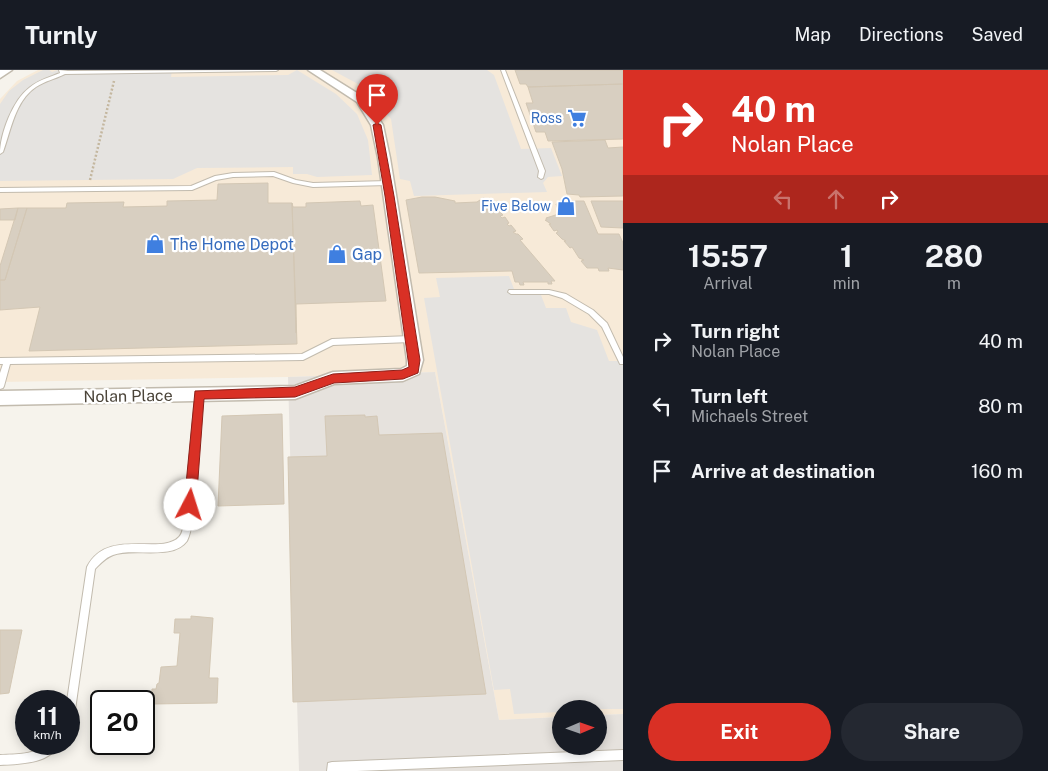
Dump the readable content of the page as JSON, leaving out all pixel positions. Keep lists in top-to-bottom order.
{
  "streets": {
    "street": ["Nolan Place"]
  },
  "places": {
    "supermarket": ["Ross"],
    "shop": ["Five Below", "The Home Depot", "Gap"]
  },
  "north": "right",
  "page": {
    "header": "Turnly",
    "nav": ["Map", "Directions", "Saved"],
    "turn": ["40 m", "Nolan Place"],
    "eta": [
      "15:57",
      "Arrival",
      "1",
      "min",
      "280",
      "m"
    ],
    "list": [
      {
        "name": "Turn right",
        "note": "Nolan Place",
        "value": "40 m"
      },
      {
        "name": "Turn left",
        "note": "Michaels Street",
        "value": "80 m"
      },
      {
        "name": "Arrive at destination",
        "value": "160 m"
      }
    ],
    "speed": "11 km/h",
    "limit": "20",
    "buttons": ["Exit", "Share"]
  }
}
